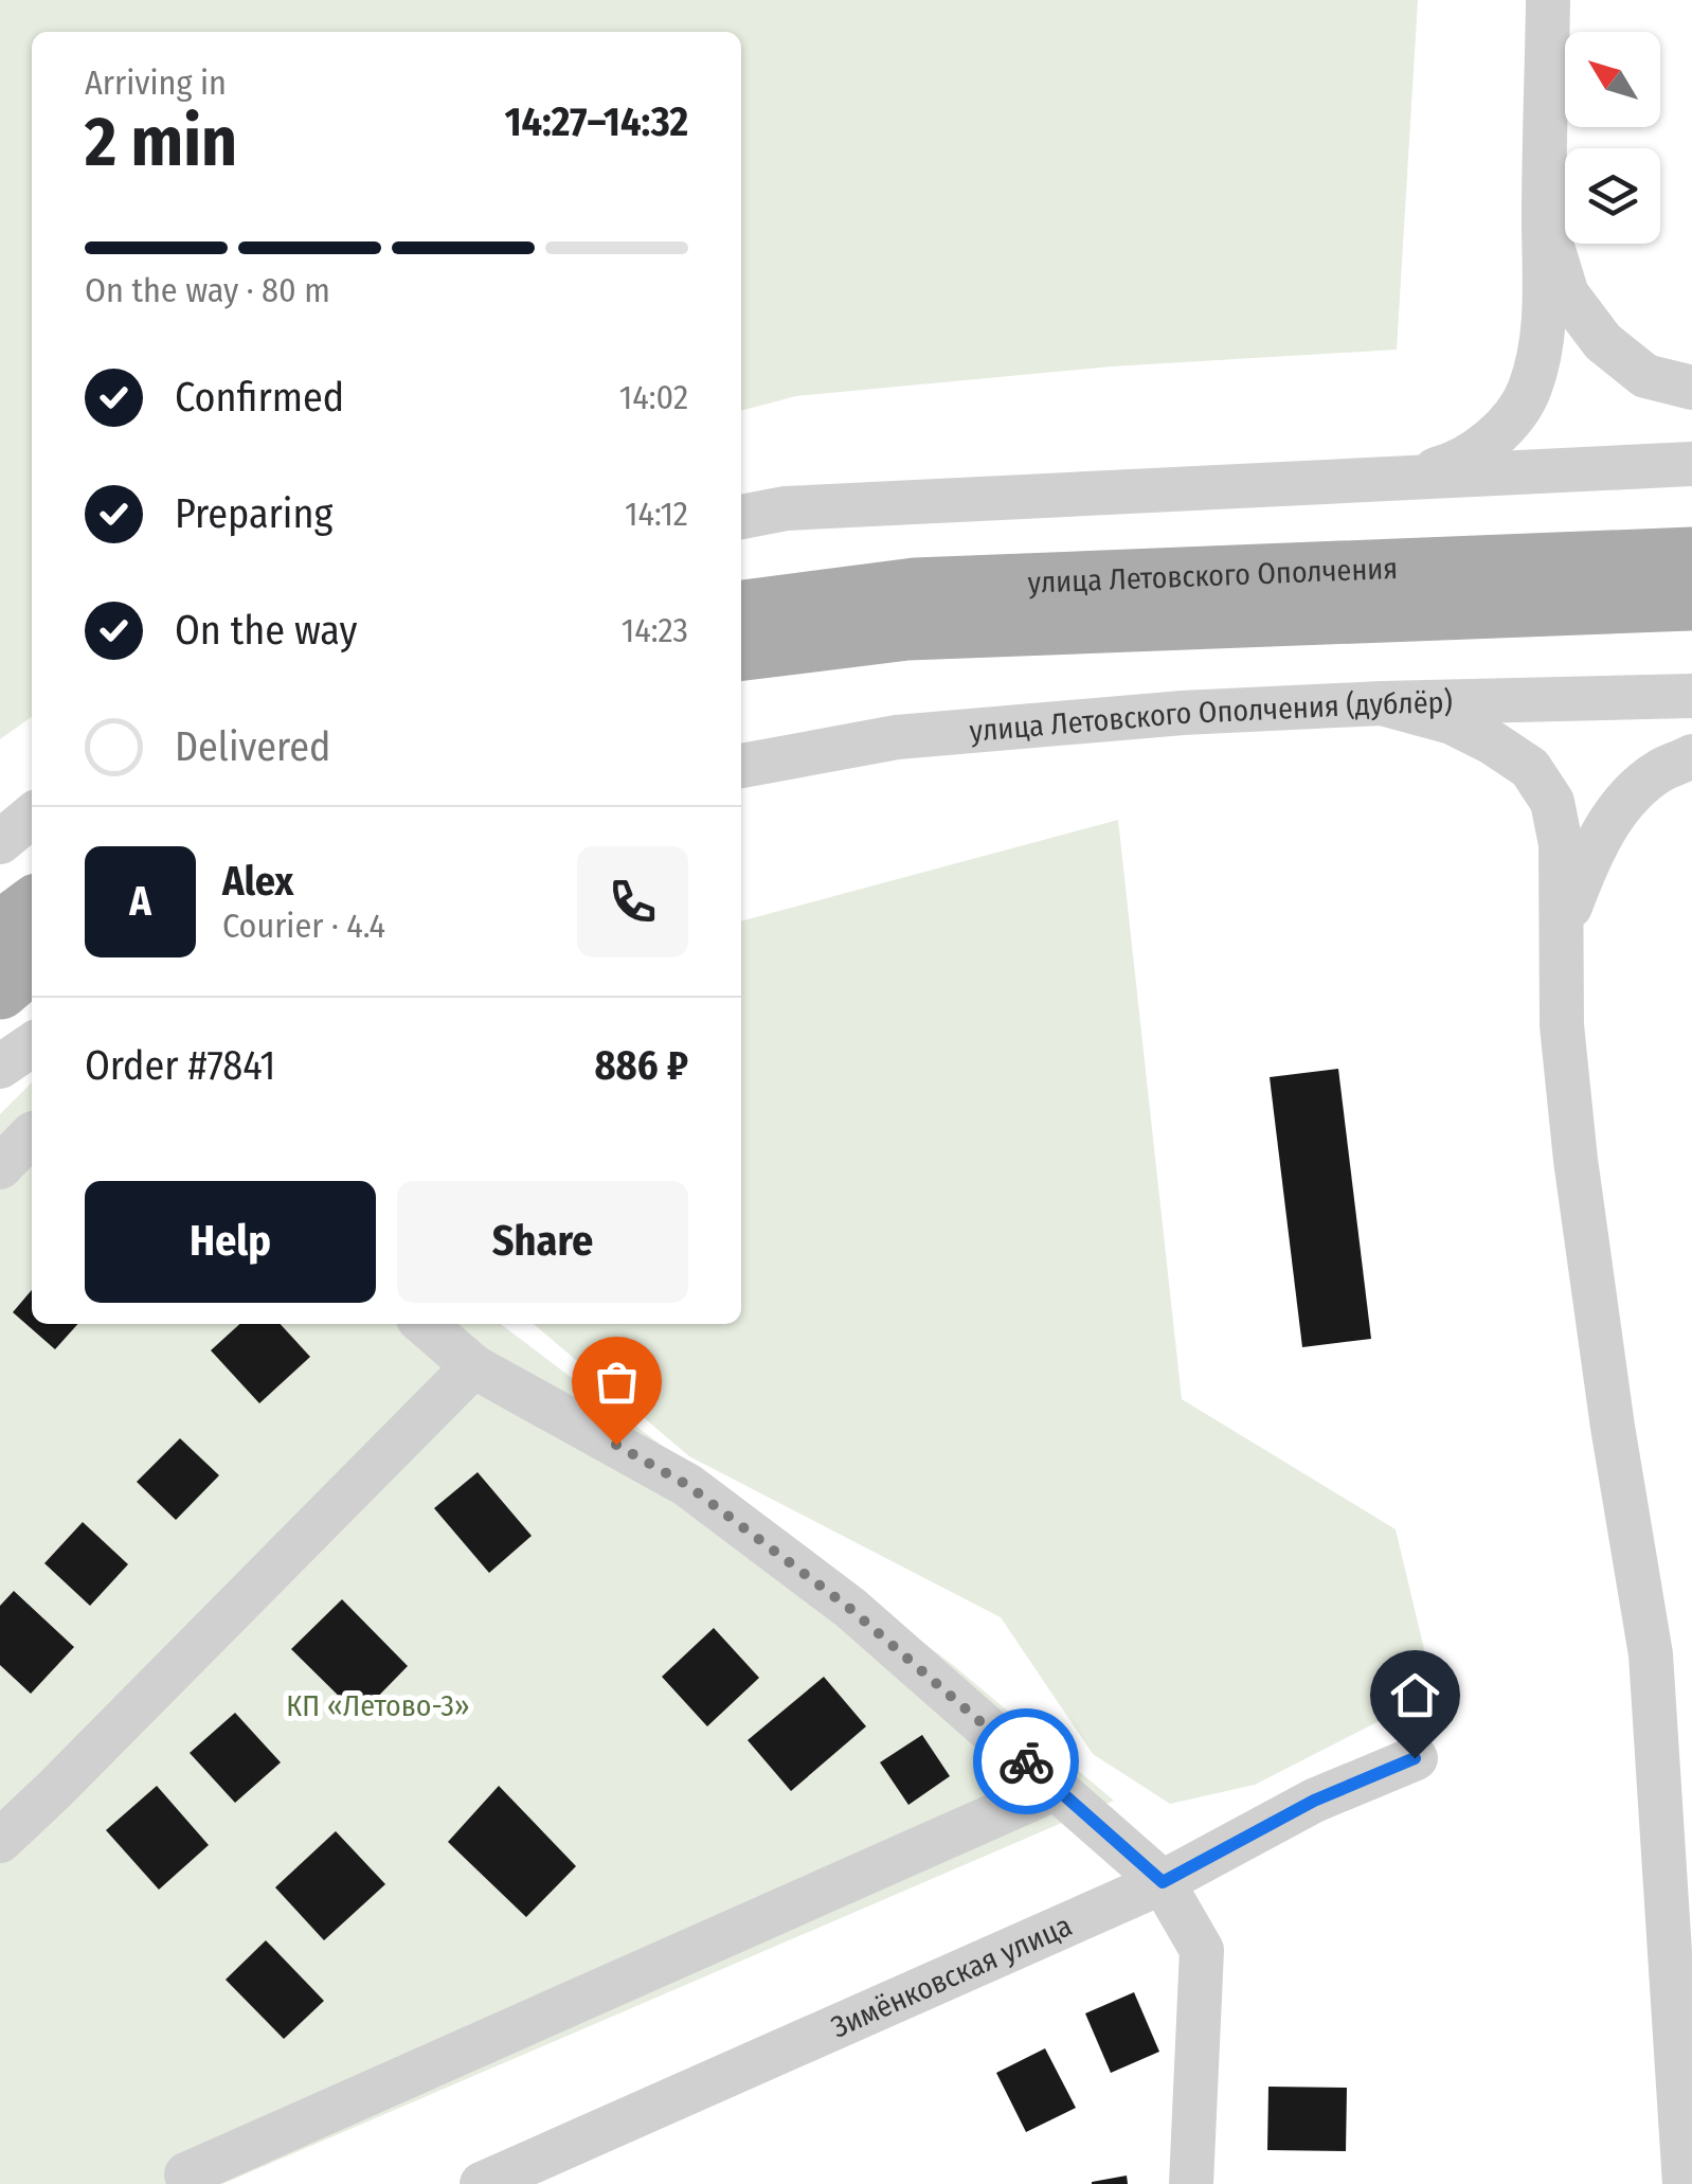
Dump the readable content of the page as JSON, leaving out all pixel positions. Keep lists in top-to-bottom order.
{
  "streets": {
    "main road": ["улица Летовского Ополчения"],
    "street": ["улица Летовского Ополчения (дублёр)", "Зимёнковская улица"]
  },
  "parks": ["КП «Летово-3»"],
  "north": "top left",
  "page": {
    "heading": ["2 min", "Arriving in", "14:27–14:32"],
    "panel": [
      "Alex",
      "Courier · 4.4",
      "Order #7841",
      "886 ₽"
    ],
    "bar": "On the way · 80 m",
    "list": [
      ["Confirmed", "14:02"],
      ["Preparing", "14:12"],
      ["On the way", "14:23"],
      "Delivered"
    ],
    "round": "A",
    "buttons": ["Help", "Share"]
  }
}
